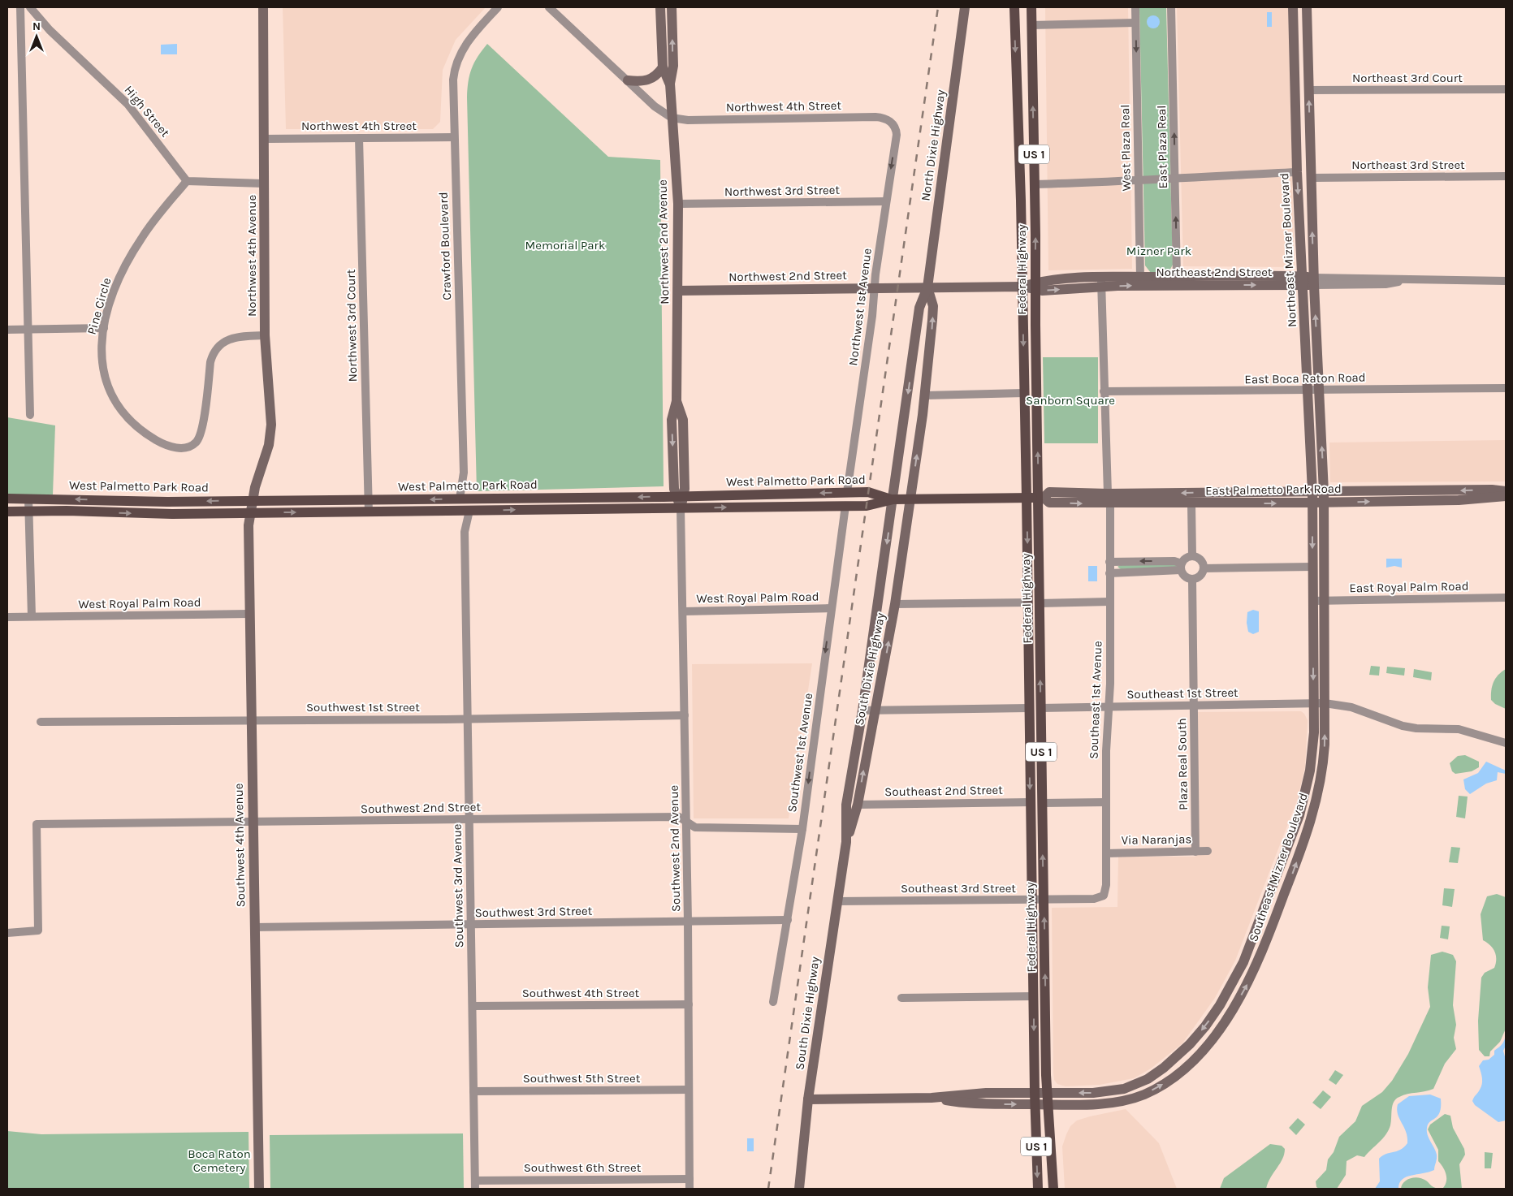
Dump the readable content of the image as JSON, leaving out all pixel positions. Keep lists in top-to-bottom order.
{
  "streets": {
    "main road": [
      "North Dixie Highway",
      "US 1",
      "Northwest 2nd Avenue",
      "Northeast Mizner Boulevard",
      "Northwest 4th Avenue",
      "Federal Highway",
      "Northeast 2nd Street",
      "Northwest 2nd Street",
      "West Palmetto Park Road",
      "East Palmetto Park Road",
      "South Dixie Highway",
      "Southwest 4th Avenue",
      "Southeast Mizner Boulevard"
    ],
    "street": [
      "Northeast 3rd Court",
      "Northwest 4th Street",
      "High Street",
      "East Plaza Real",
      "West Plaza Real",
      "Northeast 3rd Street",
      "Northwest 3rd Street",
      "Crawford Boulevard",
      "Pine Circle",
      "Northwest 1st Avenue",
      "Northwest 3rd Court",
      "East Boca Raton Road",
      "East Royal Palm Road",
      "West Royal Palm Road",
      "Southeast 1st Street",
      "Southeast 1st Avenue",
      "Southwest 1st Street",
      "Southwest 1st Avenue",
      "Plaza Real South",
      "Southeast 2nd Street",
      "Southwest 2nd Street",
      "Via Naranjas",
      "Southwest 2nd Avenue",
      "Southwest 3rd Avenue",
      "Southeast 3rd Street",
      "Southwest 3rd Street",
      "Southwest 4th Street",
      "Southwest 5th Street",
      "Southwest 6th Street"
    ]
  },
  "crossings": [
    ["Northeast 3rd Court", "Northeast Mizner Boulevard"],
    ["Northwest 4th Street", "Northwest 2nd Avenue"],
    ["Northwest 4th Street", "Crawford Boulevard"],
    ["Northwest 4th Street", "Northwest 4th Avenue"],
    ["Northwest 4th Street", "Northwest 1st Avenue"],
    ["Northwest 4th Street", "Northwest 3rd Court"],
    ["High Street", "Pine Circle"],
    ["North Dixie Highway", "Northeast 2nd Street"],
    ["North Dixie Highway", "West Palmetto Park Road"],
    ["North Dixie Highway", "East Palmetto Park Road"],
    ["North Dixie Highway", "South Dixie Highway"],
    ["East Plaza Real", "Northeast 2nd Street"],
    ["West Plaza Real", "Northeast 2nd Street"],
    ["Northeast 3rd Street", "Northeast Mizner Boulevard"],
    ["Northwest 3rd Street", "Northwest 2nd Avenue"],
    ["Northwest 3rd Street", "Northwest 1st Avenue"],
    ["Northwest 2nd Avenue", "Northwest 2nd Street"],
    ["Northwest 2nd Avenue", "West Palmetto Park Road"],
    ["Northwest 2nd Avenue", "Southwest 2nd Avenue"],
    ["Crawford Boulevard", "West Palmetto Park Road"],
    ["Northeast Mizner Boulevard", "Northeast 2nd Street"],
    ["Northeast Mizner Boulevard", "East Boca Raton Road"],
    ["Northeast Mizner Boulevard", "East Palmetto Park Road"],
    ["Northeast Mizner Boulevard", "Southeast Mizner Boulevard"],
    ["Northwest 4th Avenue", "Pine Circle"],
    ["Northwest 4th Avenue", "West Palmetto Park Road"],
    ["Northwest 4th Avenue", "Southwest 4th Avenue"],
    ["Federal Highway", "Northeast 2nd Street"],
    ["Federal Highway", "East Palmetto Park Road"],
    ["Federal Highway", "Southeast 1st Street"],
    ["Federal Highway", "Southeast 2nd Street"],
    ["Federal Highway", "Southeast Mizner Boulevard"],
    ["Federal Highway", "Southeast 3rd Street"],
    ["Northeast 2nd Street", "Northwest 2nd Street"],
    ["Northwest 2nd Street", "Northwest 1st Avenue"],
    ["Northwest 1st Avenue", "West Palmetto Park Road"],
    ["Northwest 3rd Court", "West Palmetto Park Road"],
    ["West Palmetto Park Road", "East Palmetto Park Road"],
    ["West Palmetto Park Road", "South Dixie Highway"],
    ["West Palmetto Park Road", "Southwest 1st Avenue"],
    ["West Palmetto Park Road", "Southwest 4th Avenue"],
    ["West Palmetto Park Road", "Southwest 2nd Avenue"],
    ["West Palmetto Park Road", "Southwest 3rd Avenue"],
    ["East Palmetto Park Road", "South Dixie Highway"],
    ["East Palmetto Park Road", "Southeast 1st Avenue"],
    ["East Palmetto Park Road", "Southeast Mizner Boulevard"],
    ["East Royal Palm Road", "Southeast Mizner Boulevard"],
    ["West Royal Palm Road", "Southwest 1st Avenue"],
    ["West Royal Palm Road", "Southwest 4th Avenue"],
    ["West Royal Palm Road", "Southwest 2nd Avenue"],
    ["South Dixie Highway", "Southeast 2nd Street"],
    ["South Dixie Highway", "Southeast 3rd Street"],
    ["Southeast 1st Street", "Southeast 1st Avenue"],
    ["Southeast 1st Street", "Plaza Real South"],
    ["Southeast 1st Street", "Southeast Mizner Boulevard"],
    ["Southeast 1st Avenue", "Via Naranjas"],
    ["Southeast 1st Avenue", "Southeast 3rd Street"],
    ["Southwest 1st Street", "Southwest 4th Avenue"],
    ["Southwest 1st Street", "Southwest 2nd Avenue"],
    ["Southwest 1st Street", "Southwest 3rd Avenue"],
    ["Southwest 1st Avenue", "Southwest 2nd Street"],
    ["Southwest 1st Avenue", "Southwest 3rd Street"],
    ["Plaza Real South", "Via Naranjas"],
    ["Southwest 2nd Street", "Southwest 4th Avenue"],
    ["Southwest 2nd Street", "Southwest 2nd Avenue"],
    ["Southwest 2nd Street", "Southwest 3rd Avenue"],
    ["Southwest 4th Avenue", "Southwest 3rd Street"],
    ["Southwest 2nd Avenue", "Southwest 3rd Street"],
    ["Southwest 2nd Avenue", "Southwest 4th Street"],
    ["Southwest 2nd Avenue", "Southwest 5th Street"],
    ["Southwest 2nd Avenue", "Southwest 6th Street"],
    ["Southwest 3rd Avenue", "Southwest 3rd Street"],
    ["Southwest 3rd Avenue", "Southwest 4th Street"],
    ["Southwest 3rd Avenue", "Southwest 5th Street"],
    ["Southwest 3rd Avenue", "Southwest 6th Street"]
  ],
  "one_way": ["East Plaza Real", "West Plaza Real", "Southwest 1st Avenue"],
  "parks": [
    "Memorial Park",
    "Mizner Park",
    "Sanborn Square",
    "Boca Raton Cemetery"
  ],
  "north": "top"
}
